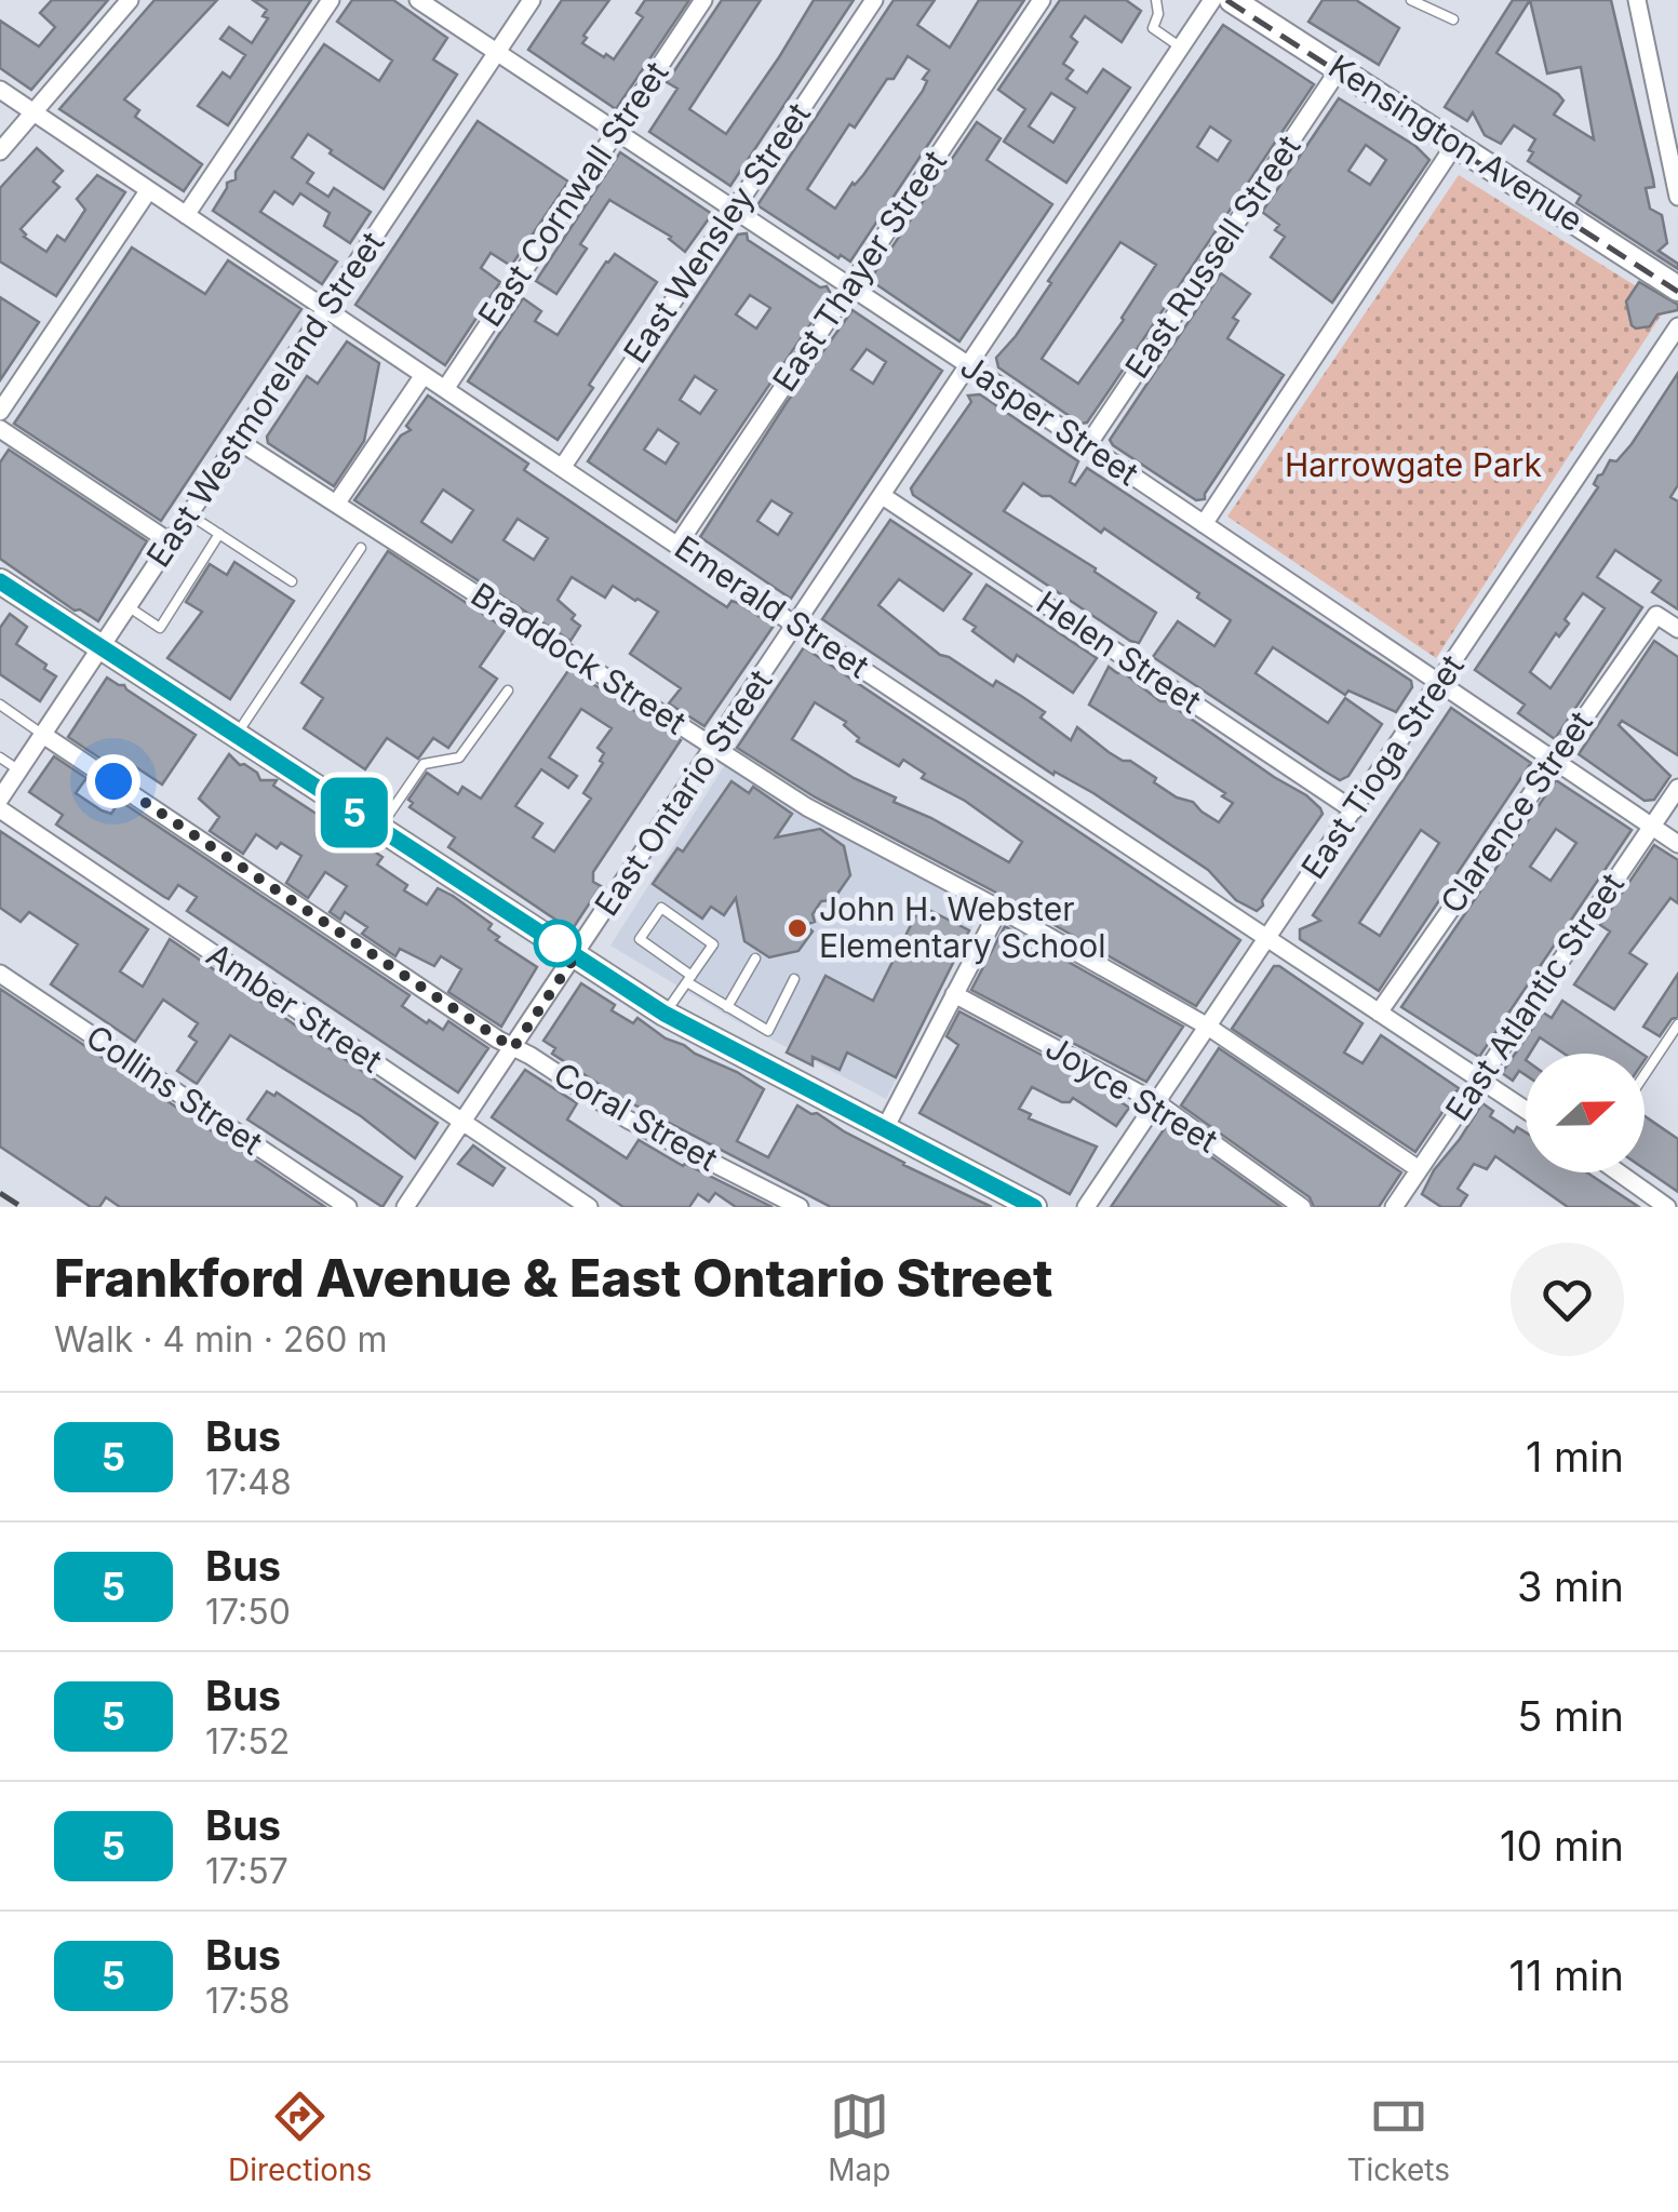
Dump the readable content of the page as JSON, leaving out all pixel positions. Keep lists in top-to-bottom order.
{
  "streets": {
    "main road": ["Kensington Avenue"],
    "street": [
      "East Cornwall Street",
      "East Wensley Street",
      "East Russell Street",
      "East Thayer Street",
      "East Westmoreland Street",
      "Jasper Street",
      "Emerald Street",
      "Helen Street",
      "Braddock Street",
      "East Tioga Street",
      "East Ontario Street",
      "Clarence Street",
      "East Atlantic Street",
      "Amber Street",
      "Collins Street",
      "Joyce Street",
      "Coral Street"
    ]
  },
  "crossings": [
    ["Kensington Avenue", "East Russell Street"],
    ["East Cornwall Street", "Jasper Street"],
    ["East Cornwall Street", "Emerald Street"],
    ["East Wensley Street", "Jasper Street"],
    ["East Wensley Street", "Emerald Street"],
    ["East Russell Street", "Jasper Street"],
    ["East Thayer Street", "Jasper Street"],
    ["East Thayer Street", "Emerald Street"],
    ["East Westmoreland Street", "Jasper Street"],
    ["East Westmoreland Street", "Emerald Street"],
    ["East Westmoreland Street", "Braddock Street"],
    ["East Westmoreland Street", "Coral Street"],
    ["Jasper Street", "East Tioga Street"],
    ["Jasper Street", "East Ontario Street"],
    ["Jasper Street", "Clarence Street"],
    ["Jasper Street", "East Atlantic Street"],
    ["Emerald Street", "East Tioga Street"],
    ["Emerald Street", "East Ontario Street"],
    ["Emerald Street", "Clarence Street"],
    ["Emerald Street", "East Atlantic Street"],
    ["Helen Street", "East Tioga Street"],
    ["Helen Street", "East Ontario Street"],
    ["Braddock Street", "East Tioga Street"],
    ["Braddock Street", "East Ontario Street"],
    ["Braddock Street", "East Atlantic Street"],
    ["East Tioga Street", "Joyce Street"],
    ["East Ontario Street", "Amber Street"],
    ["East Ontario Street", "Coral Street"]
  ],
  "parks": ["Harrowgate Park"],
  "places": ["John H. Webster Elementary School"],
  "lines": ["bus line 5"],
  "north": "right",
  "page": {
    "on_map": "5",
    "heading": ["Frankford Avenue & East Ontario Street", "Walk · 4 min · 260 m"],
    "list": [
      {
        "mark": "5",
        "name": "Bus",
        "note": "17:48",
        "value": "1 min"
      },
      {
        "mark": "5",
        "name": "Bus",
        "note": "17:50",
        "value": "3 min"
      },
      {
        "mark": "5",
        "name": "Bus",
        "note": "17:52",
        "value": "5 min"
      },
      {
        "mark": "5",
        "name": "Bus",
        "note": "17:57",
        "value": "10 min"
      },
      {
        "mark": "5",
        "name": "Bus",
        "note": "17:58",
        "value": "11 min"
      }
    ],
    "tabs": ["Directions", "Map", "Tickets"]
  }
}
